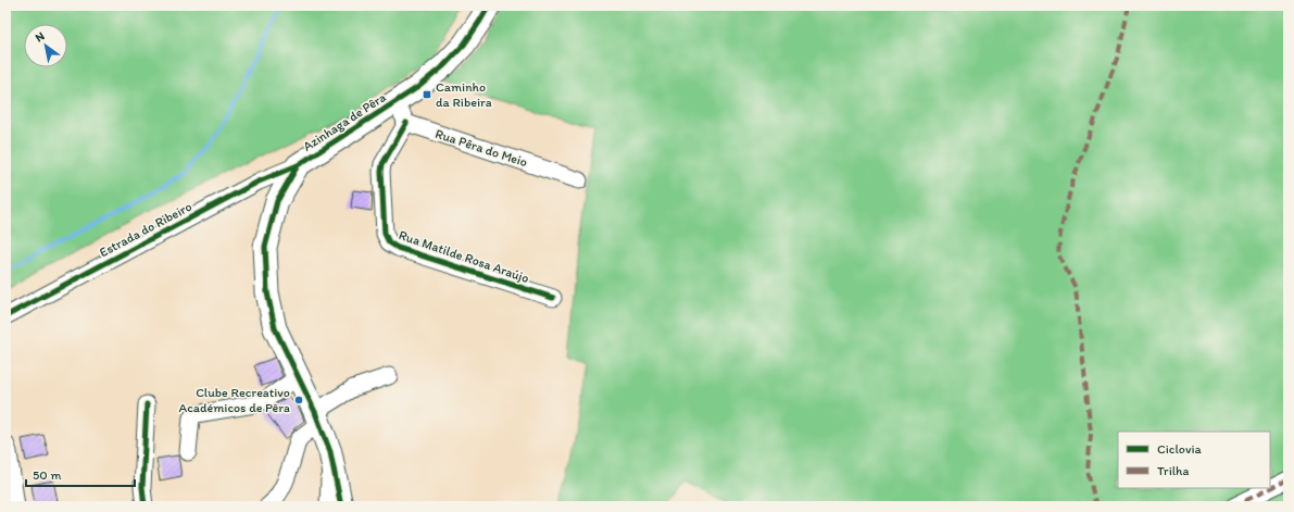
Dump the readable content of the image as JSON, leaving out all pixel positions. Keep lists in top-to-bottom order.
{
  "streets": {
    "street": [
      "Azinhaga de Pêra",
      "Rua Pêra do Meio",
      "Estrada do Ribeiro",
      "Rua Matilde Rosa Araújo"
    ]
  },
  "crossings": [
    ["Azinhaga de Pêra", "Estrada do Ribeiro"],
    ["Rua Pêra do Meio", "Rua Matilde Rosa Araújo"]
  ],
  "places": {
    "transit": ["Caminho da Ribeira"],
    "other": ["Clube Recreativo Académicos de Pêra"]
  },
  "legend": ["Ciclovia", "Trilha"],
  "scale_bar": "50 m",
  "north": "top left"
}
